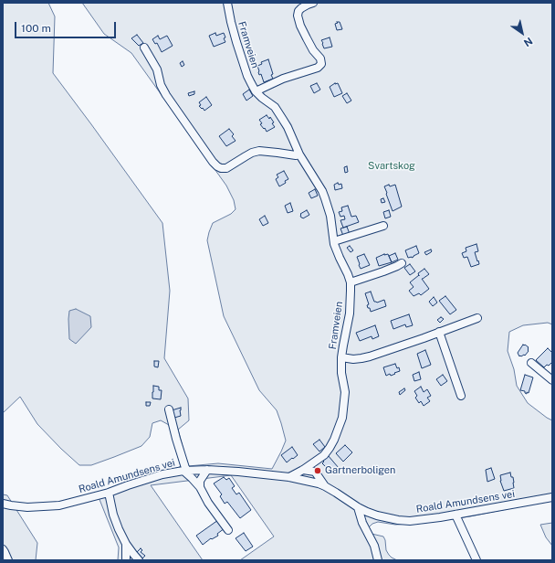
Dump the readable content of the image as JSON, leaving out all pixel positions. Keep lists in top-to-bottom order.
{
  "streets": {
    "street": ["Framveien", "Roald Amundsens vei"]
  },
  "crossings": [
    ["Framveien", "Roald Amundsens vei"]
  ],
  "parks": ["Svartskog"],
  "places": ["Gartnerboligen"],
  "scale_bar": "100 m",
  "north": "bottom right"
}
